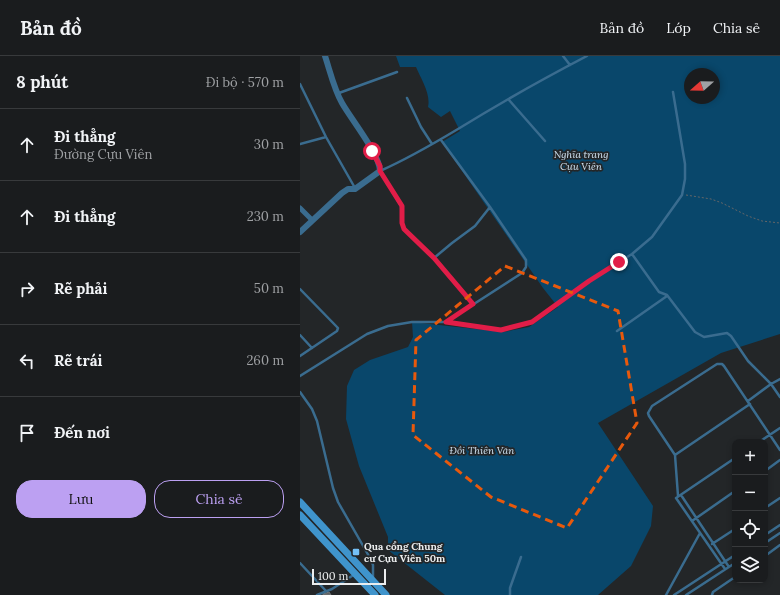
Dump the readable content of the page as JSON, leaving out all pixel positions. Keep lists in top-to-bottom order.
{
  "parks": ["Nghĩa trang Cựu Viên", "Đồi Thiên Văn"],
  "places": {
    "transit": ["Qua cổng Chung cư Cựu Viên 50m"]
  },
  "scale_bar": "100 m",
  "north": "left",
  "page": {
    "header": "Bản đồ",
    "nav": ["Bản đồ", "Lớp", "Chia sẻ"],
    "heading": ["8 phút", "Đi bộ · 570 m"],
    "list": [
      ["Đi thẳng", "Đường Cựu Viên", "30 m"],
      ["Đi thẳng", "230 m"],
      ["Rẽ phải", "50 m"],
      ["Rẽ trái", "260 m"],
      "Đến nơi"
    ],
    "map_buttons": ["+", "−"],
    "buttons": ["Lưu", "Chia sẻ"],
    "scale": "100 m"
  }
}
